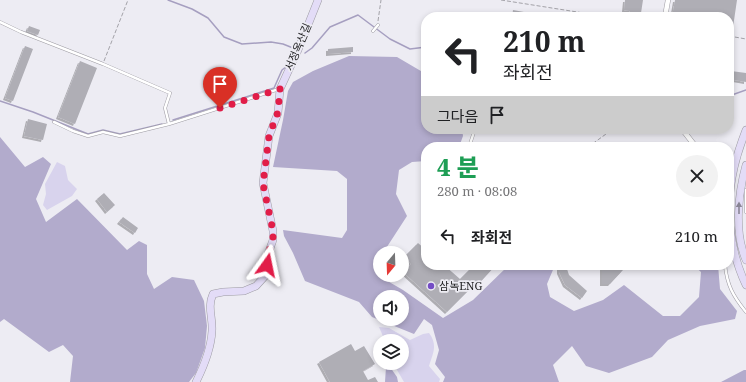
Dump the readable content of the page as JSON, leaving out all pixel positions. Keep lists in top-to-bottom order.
{
  "streets": {
    "street": ["서정옥산길"]
  },
  "places": ["삼녹ENG"],
  "north": "bottom",
  "page": {
    "turn": ["210 m", "좌회전"],
    "then": "그다음",
    "heading": ["4 분", "280 m · 08:08"],
    "list": [
      {
        "name": "좌회전",
        "value": "210 m"
      }
    ]
  }
}
